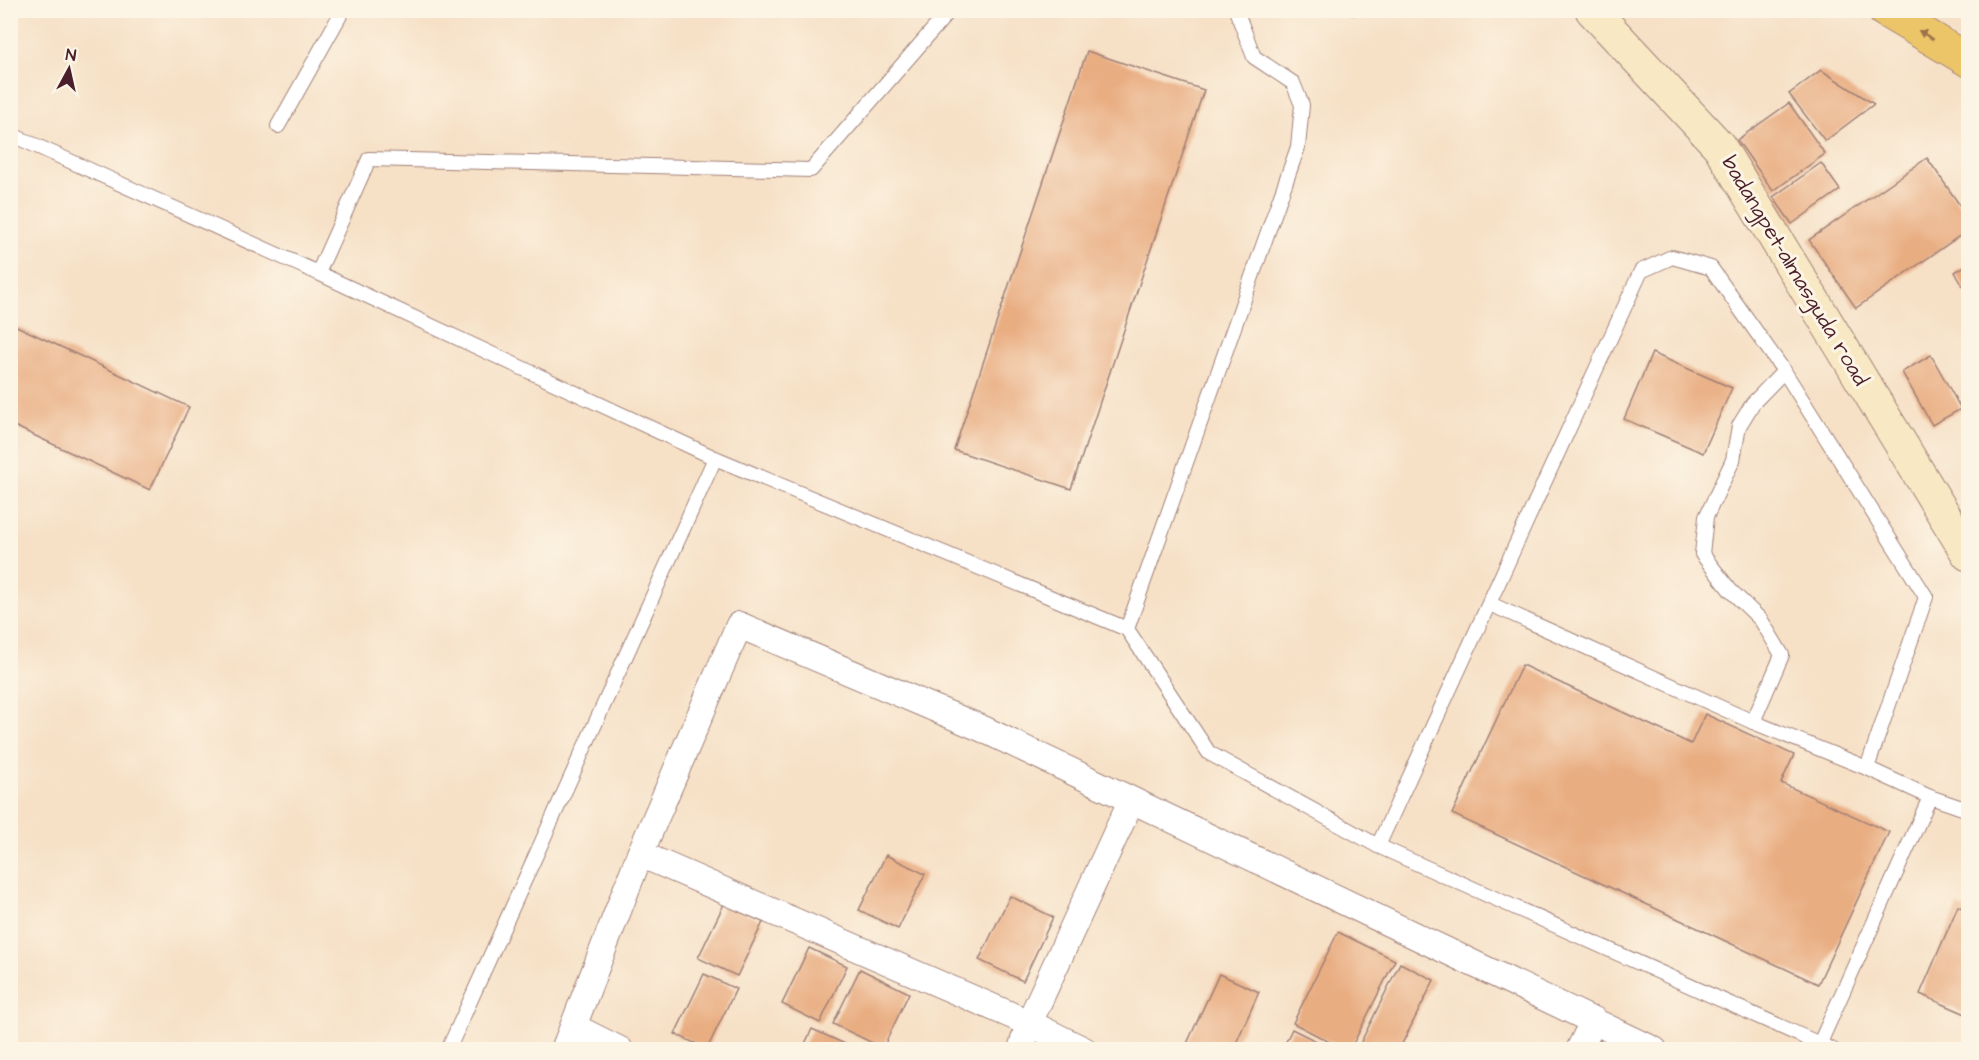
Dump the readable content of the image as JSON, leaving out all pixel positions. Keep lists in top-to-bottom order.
{
  "streets": {
    "street": ["badangpet-almasguda road"]
  },
  "north": "top"
}
